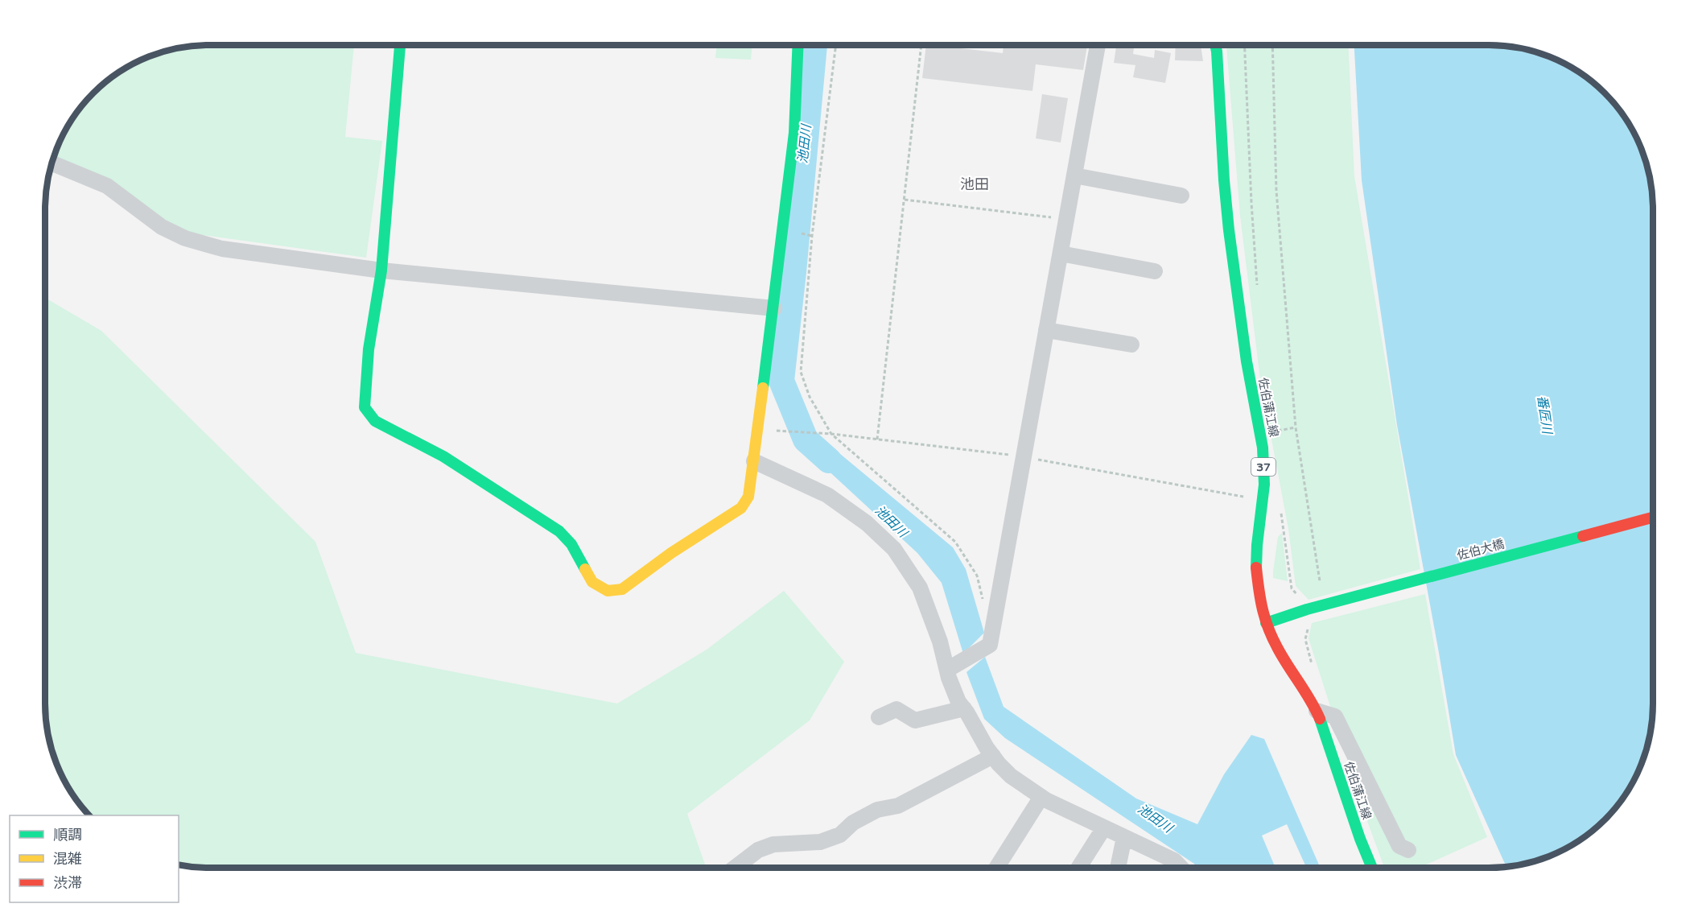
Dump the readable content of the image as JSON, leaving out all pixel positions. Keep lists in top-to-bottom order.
{
  "streets": {
    "street": ["佐伯蒲江線", "37", "佐伯大橋"]
  },
  "crossings": [
    ["佐伯蒲江線", "佐伯大橋"]
  ],
  "districts": ["池田"],
  "water": ["池田川", "番匠川"],
  "legend": ["順調", "混雑", "渋滞"]
}
